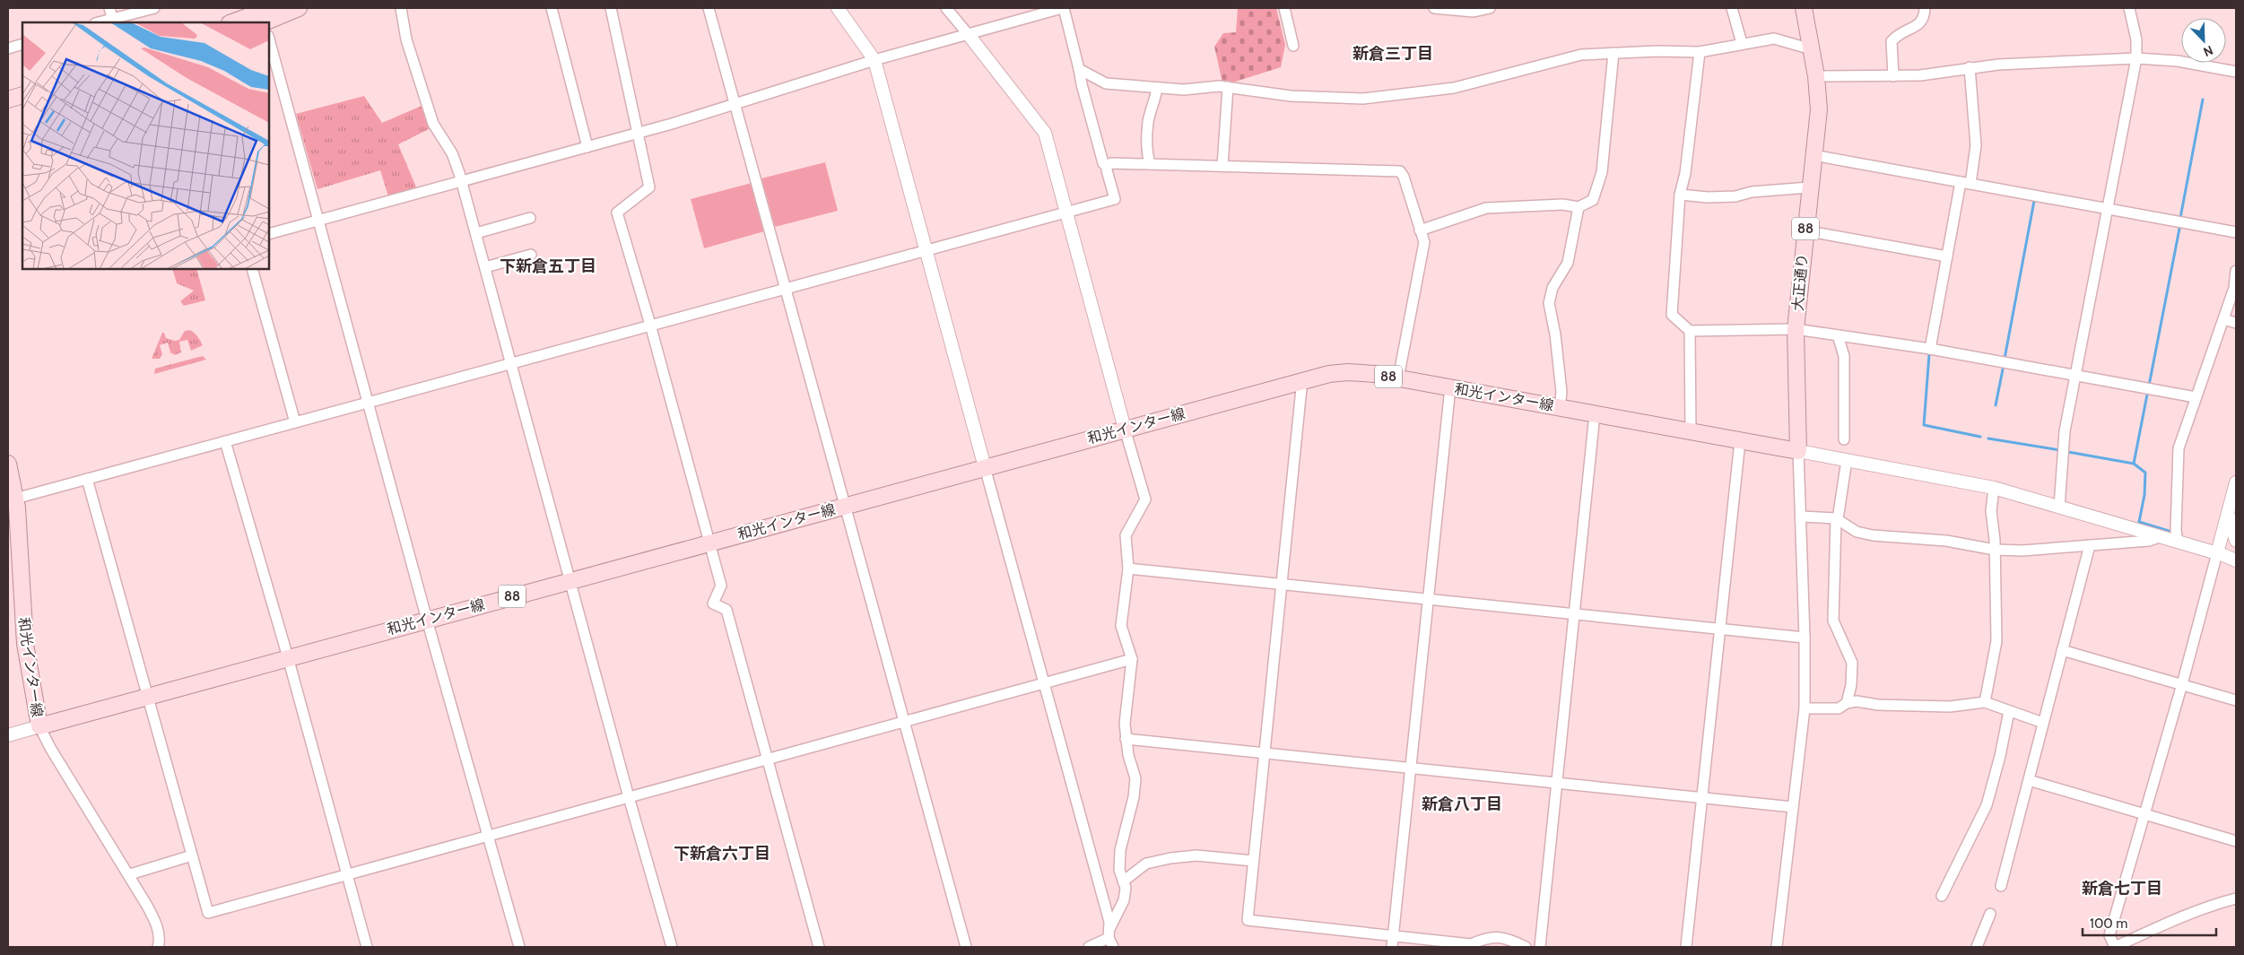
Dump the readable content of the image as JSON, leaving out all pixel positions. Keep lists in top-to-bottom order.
{
  "streets": {
    "main road": ["88", "大正通り", "和光インター線"]
  },
  "crossings": [
    ["大正通り", "和光インター線"]
  ],
  "districts": [
    "新倉三丁目",
    "下新倉五丁目",
    "新倉八丁目",
    "下新倉六丁目",
    "新倉七丁目"
  ],
  "scale_bar": "100 m",
  "north": "bottom right"
}
